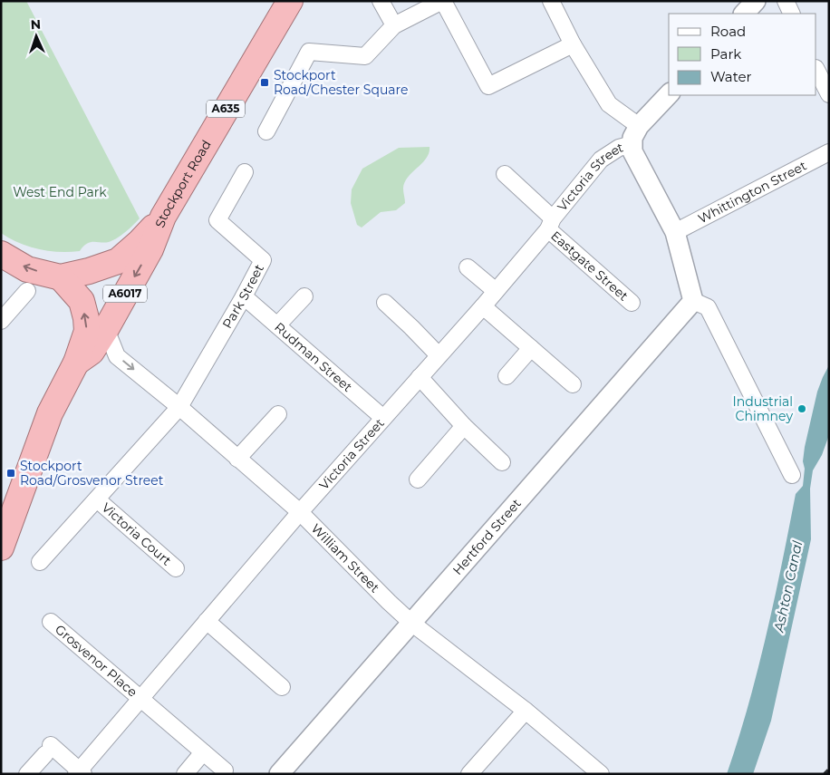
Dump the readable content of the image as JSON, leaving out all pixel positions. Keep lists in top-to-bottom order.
{
  "streets": {
    "highway": ["A635", "Stockport Road", "A6017"],
    "street": [
      "Victoria Street",
      "Whittington Street",
      "Eastgate Street",
      "Park Street",
      "Rudman Street",
      "Victoria Court",
      "Hertford Street",
      "William Street",
      "Grosvenor Place"
    ]
  },
  "crossings": [
    ["A635", "Stockport Road"],
    ["Victoria Street", "Eastgate Street"],
    ["Victoria Street", "Rudman Street"],
    ["Victoria Street", "William Street"],
    ["Victoria Street", "Grosvenor Place"],
    ["Stockport Road", "William Street"],
    ["Park Street", "Rudman Street"],
    ["Park Street", "Victoria Court"],
    ["Park Street", "William Street"],
    ["Hertford Street", "William Street"]
  ],
  "water": ["Ashton Canal"],
  "parks": ["West End Park"],
  "places": {
    "transit": ["Stockport Road/Chester Square", "Stockport Road/Grosvenor Street"],
    "other": ["Industrial Chimney"]
  },
  "legend": ["Road", "Park", "Water"],
  "north": "top"
}
